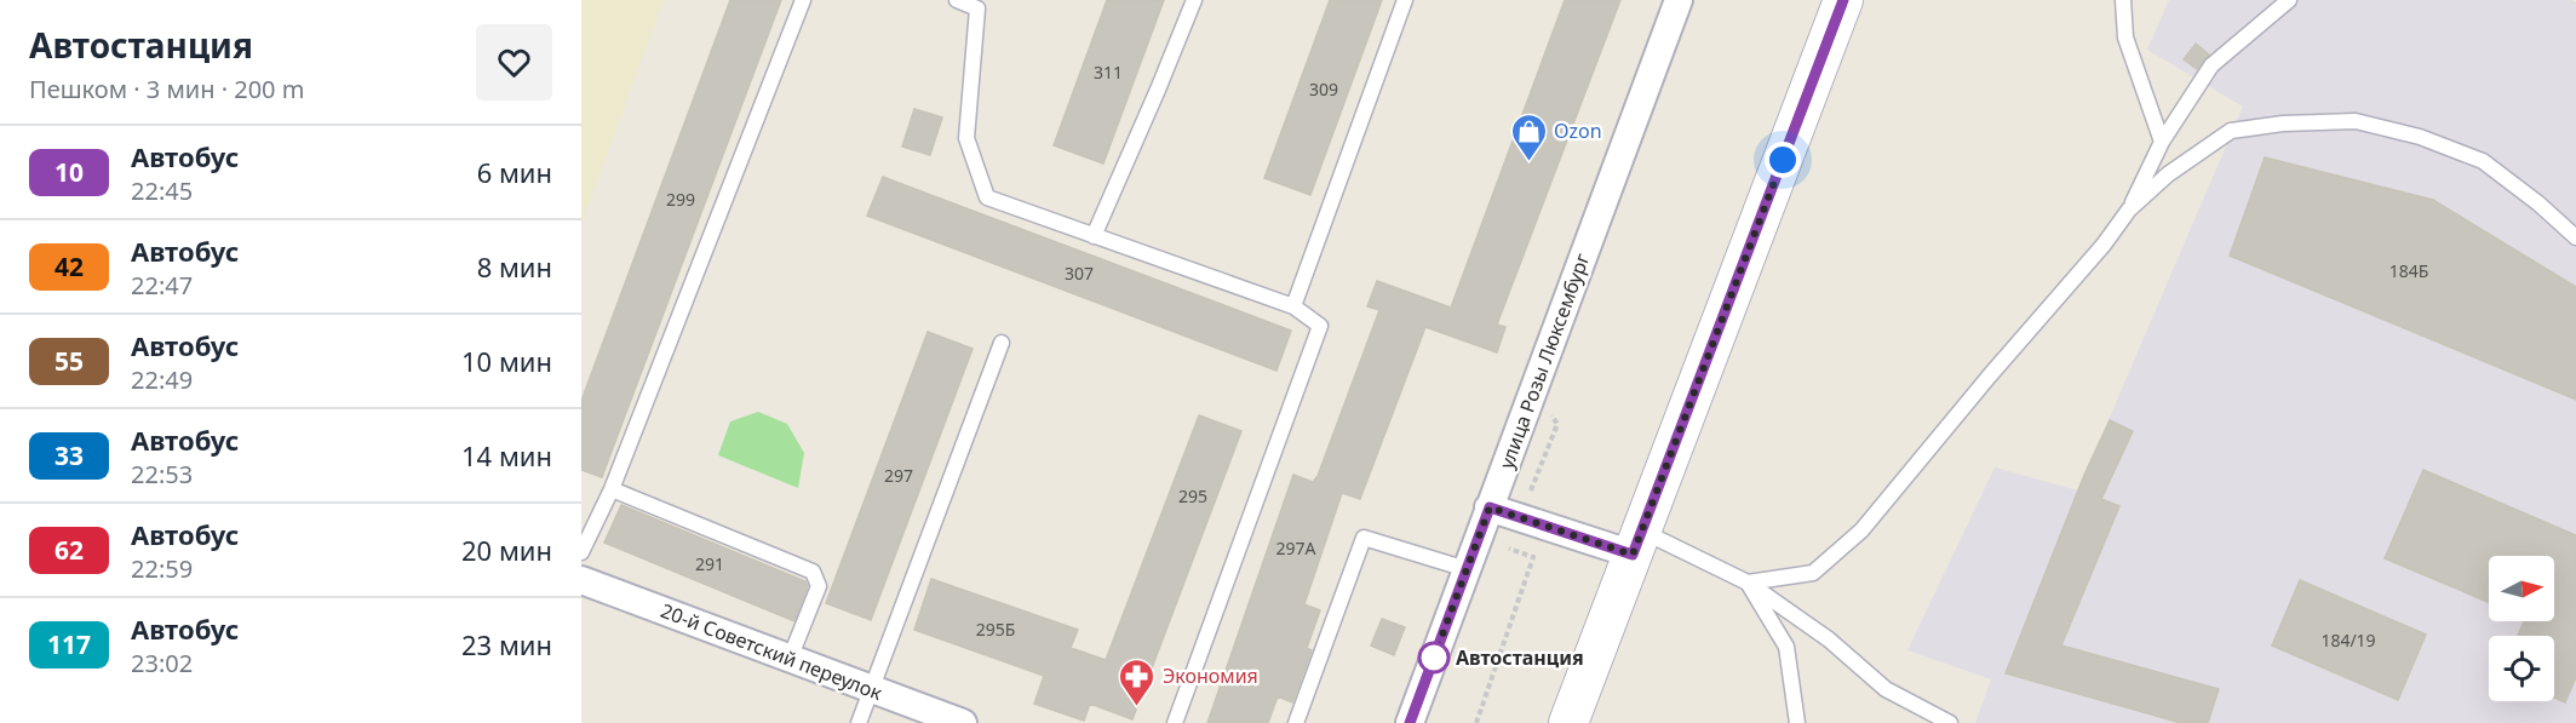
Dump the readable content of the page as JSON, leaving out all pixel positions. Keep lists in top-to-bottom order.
{
  "streets": {
    "street": ["улица Розы Люксембург", "20-й Советский переулок"]
  },
  "places": {
    "shop": ["Ozon"],
    "other": ["Автостанция"],
    "pharmacy": ["Экономия"]
  },
  "lines": ["bus line 10"],
  "house_numbers": [
    "311",
    "309",
    "299",
    "184Б",
    "307",
    "297",
    "295",
    "297А",
    "291",
    "295Б",
    "184/19"
  ],
  "north": "right",
  "page": {
    "heading": ["Автостанция", "Пешком · 3 мин · 200 m"],
    "list": [
      {
        "mark": "10",
        "name": "Автобус",
        "note": "22:45",
        "value": "6 мин"
      },
      {
        "mark": "42",
        "name": "Автобус",
        "note": "22:47",
        "value": "8 мин"
      },
      {
        "mark": "55",
        "name": "Автобус",
        "note": "22:49",
        "value": "10 мин"
      },
      {
        "mark": "33",
        "name": "Автобус",
        "note": "22:53",
        "value": "14 мин"
      },
      {
        "mark": "62",
        "name": "Автобус",
        "note": "22:59",
        "value": "20 мин"
      },
      {
        "mark": "117",
        "name": "Автобус",
        "note": "23:02",
        "value": "23 мин"
      }
    ]
  }
}
